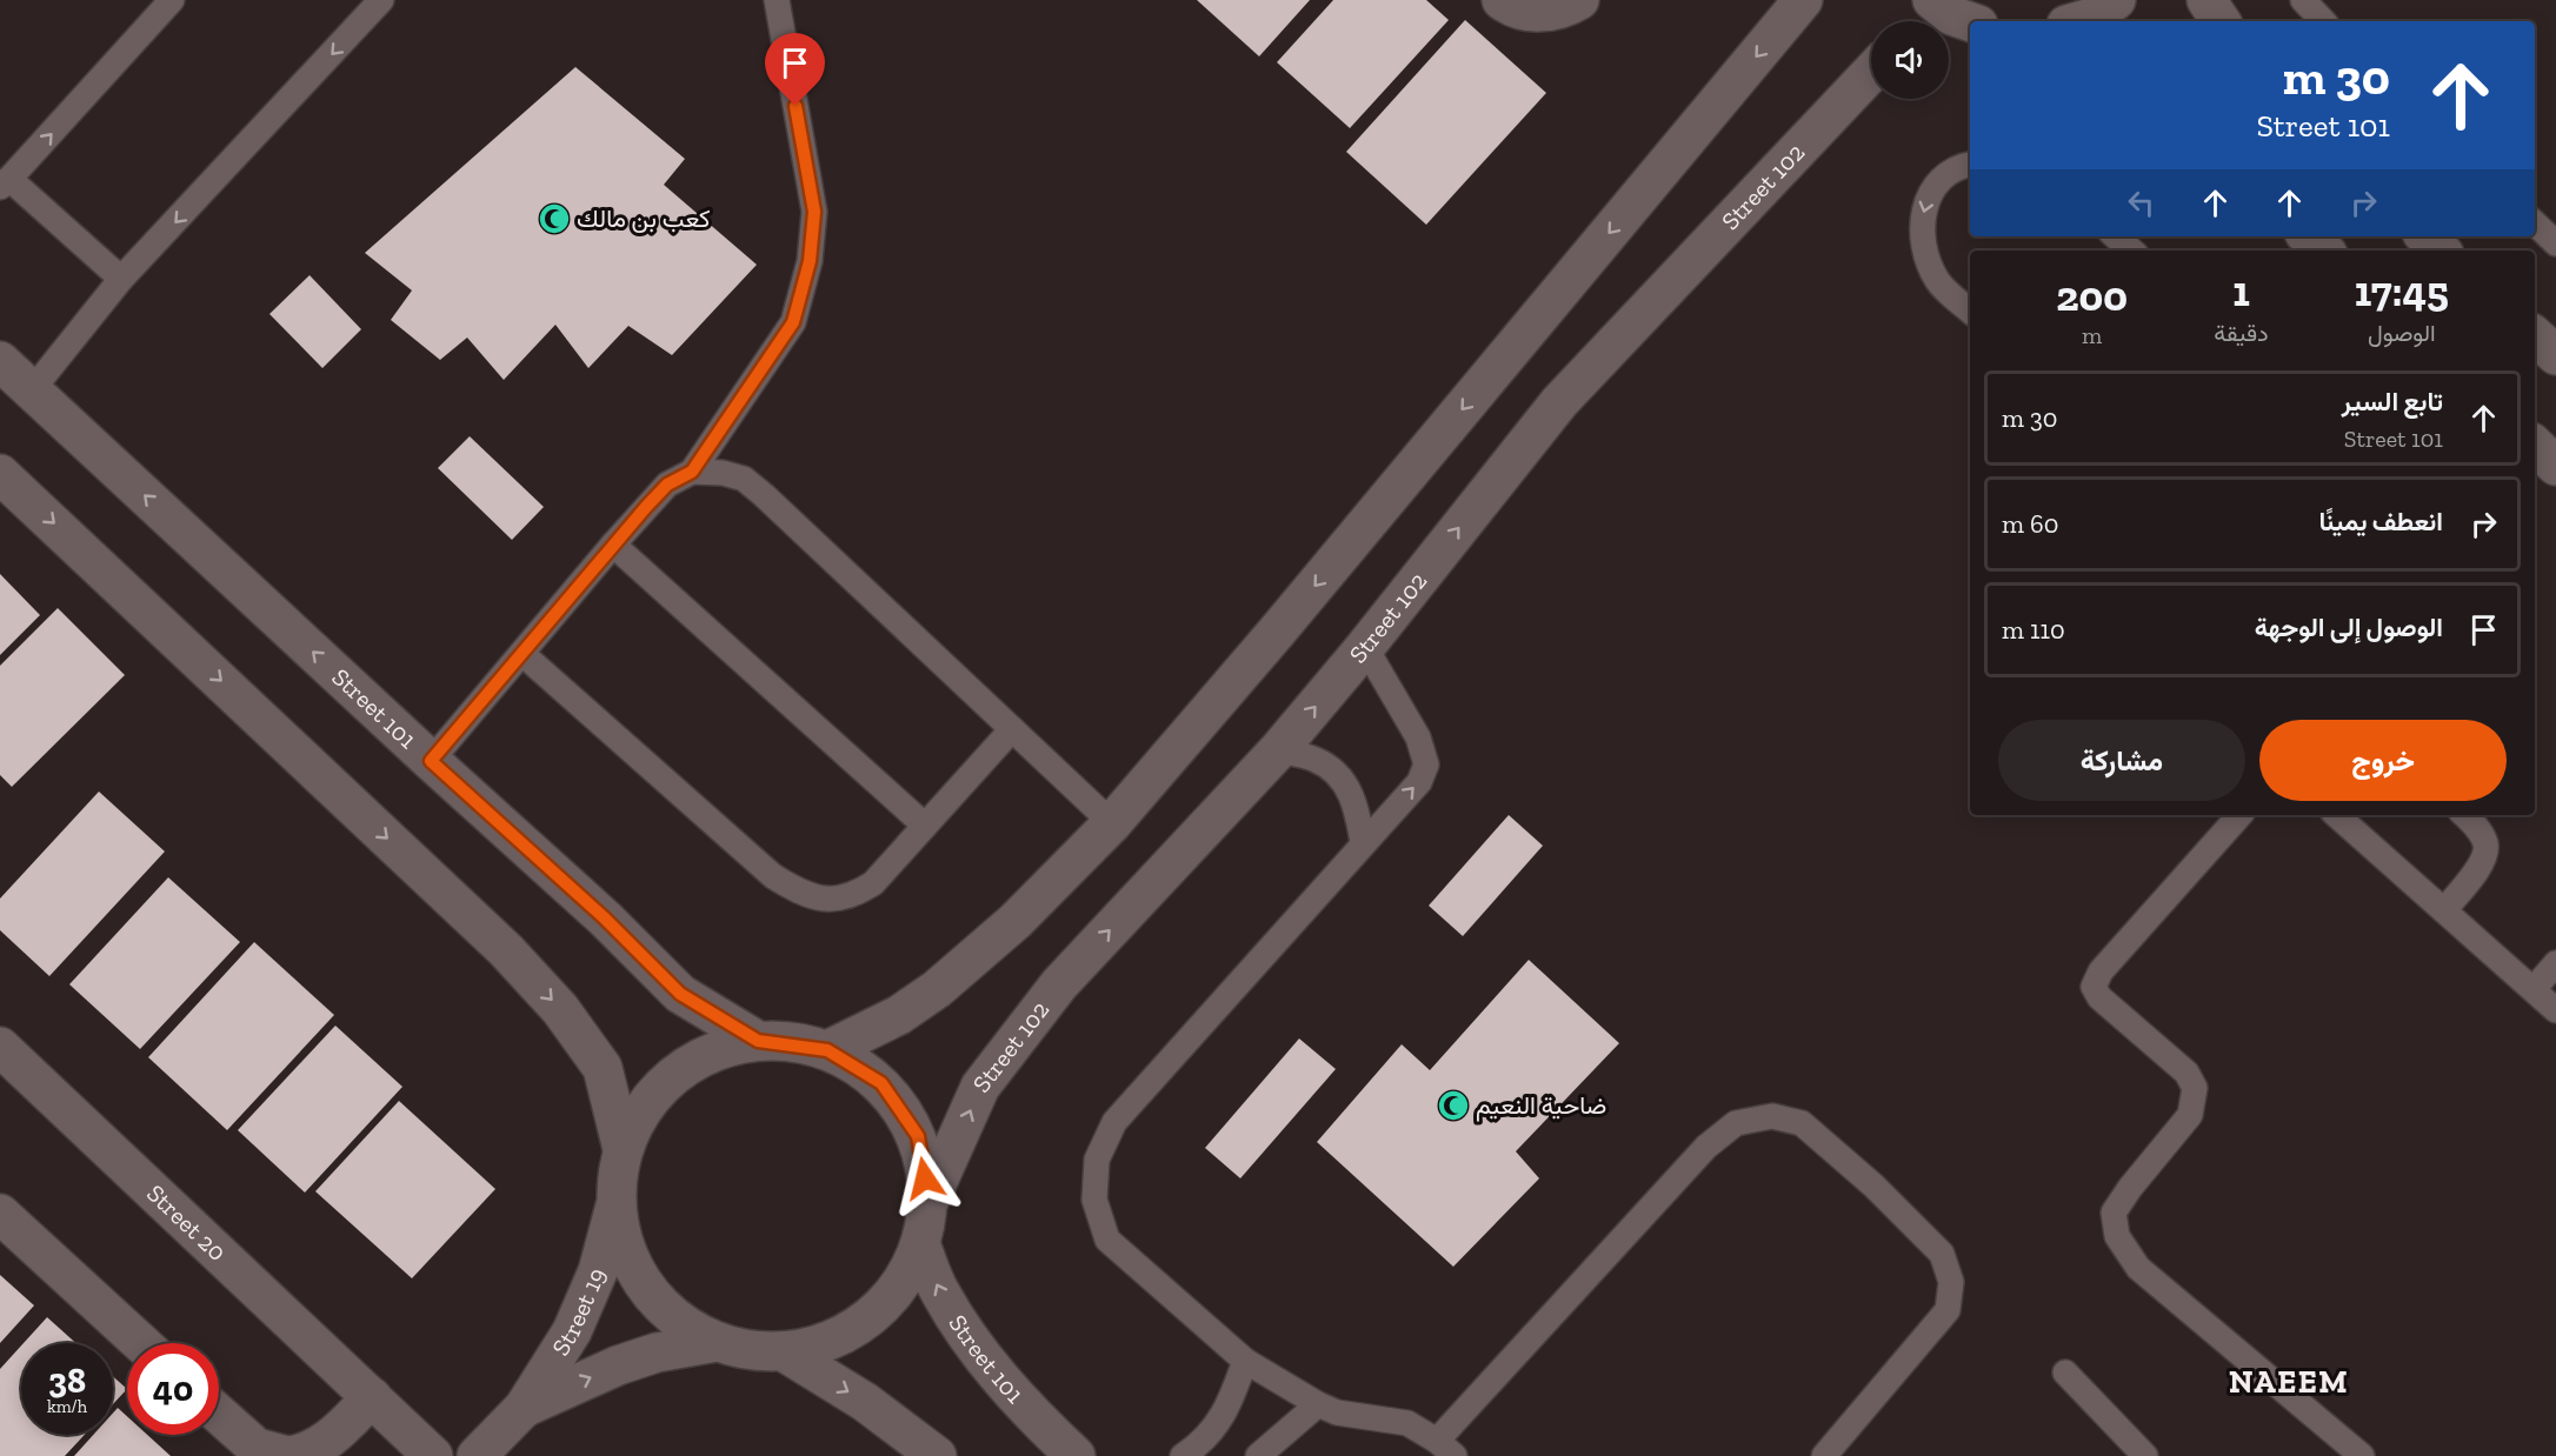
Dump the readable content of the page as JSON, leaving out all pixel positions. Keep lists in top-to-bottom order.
{
  "streets": {
    "street": [
      "Street 102",
      "Street 101",
      "Street 20",
      "Street 19"
    ]
  },
  "one_way": ["Street 19"],
  "districts": ["NAEEM"],
  "places": {
    "mosque": ["كعب بن مالك", "ضاحية النعيم"]
  },
  "page": {
    "turn": ["30 m", "Street 101"],
    "eta": [
      "17:45",
      "الوصول",
      "1",
      "دقيقة",
      "200",
      "m"
    ],
    "list": [
      {
        "name": "تابع السير",
        "note": "Street 101",
        "value": "30 m"
      },
      {
        "name": "انعطف يمينًا",
        "value": "60 m"
      },
      {
        "name": "الوصول إلى الوجهة",
        "value": "110 m"
      }
    ],
    "buttons": ["خروج", "مشاركة"],
    "speed": "38 km/h",
    "limit": "40"
  }
}
